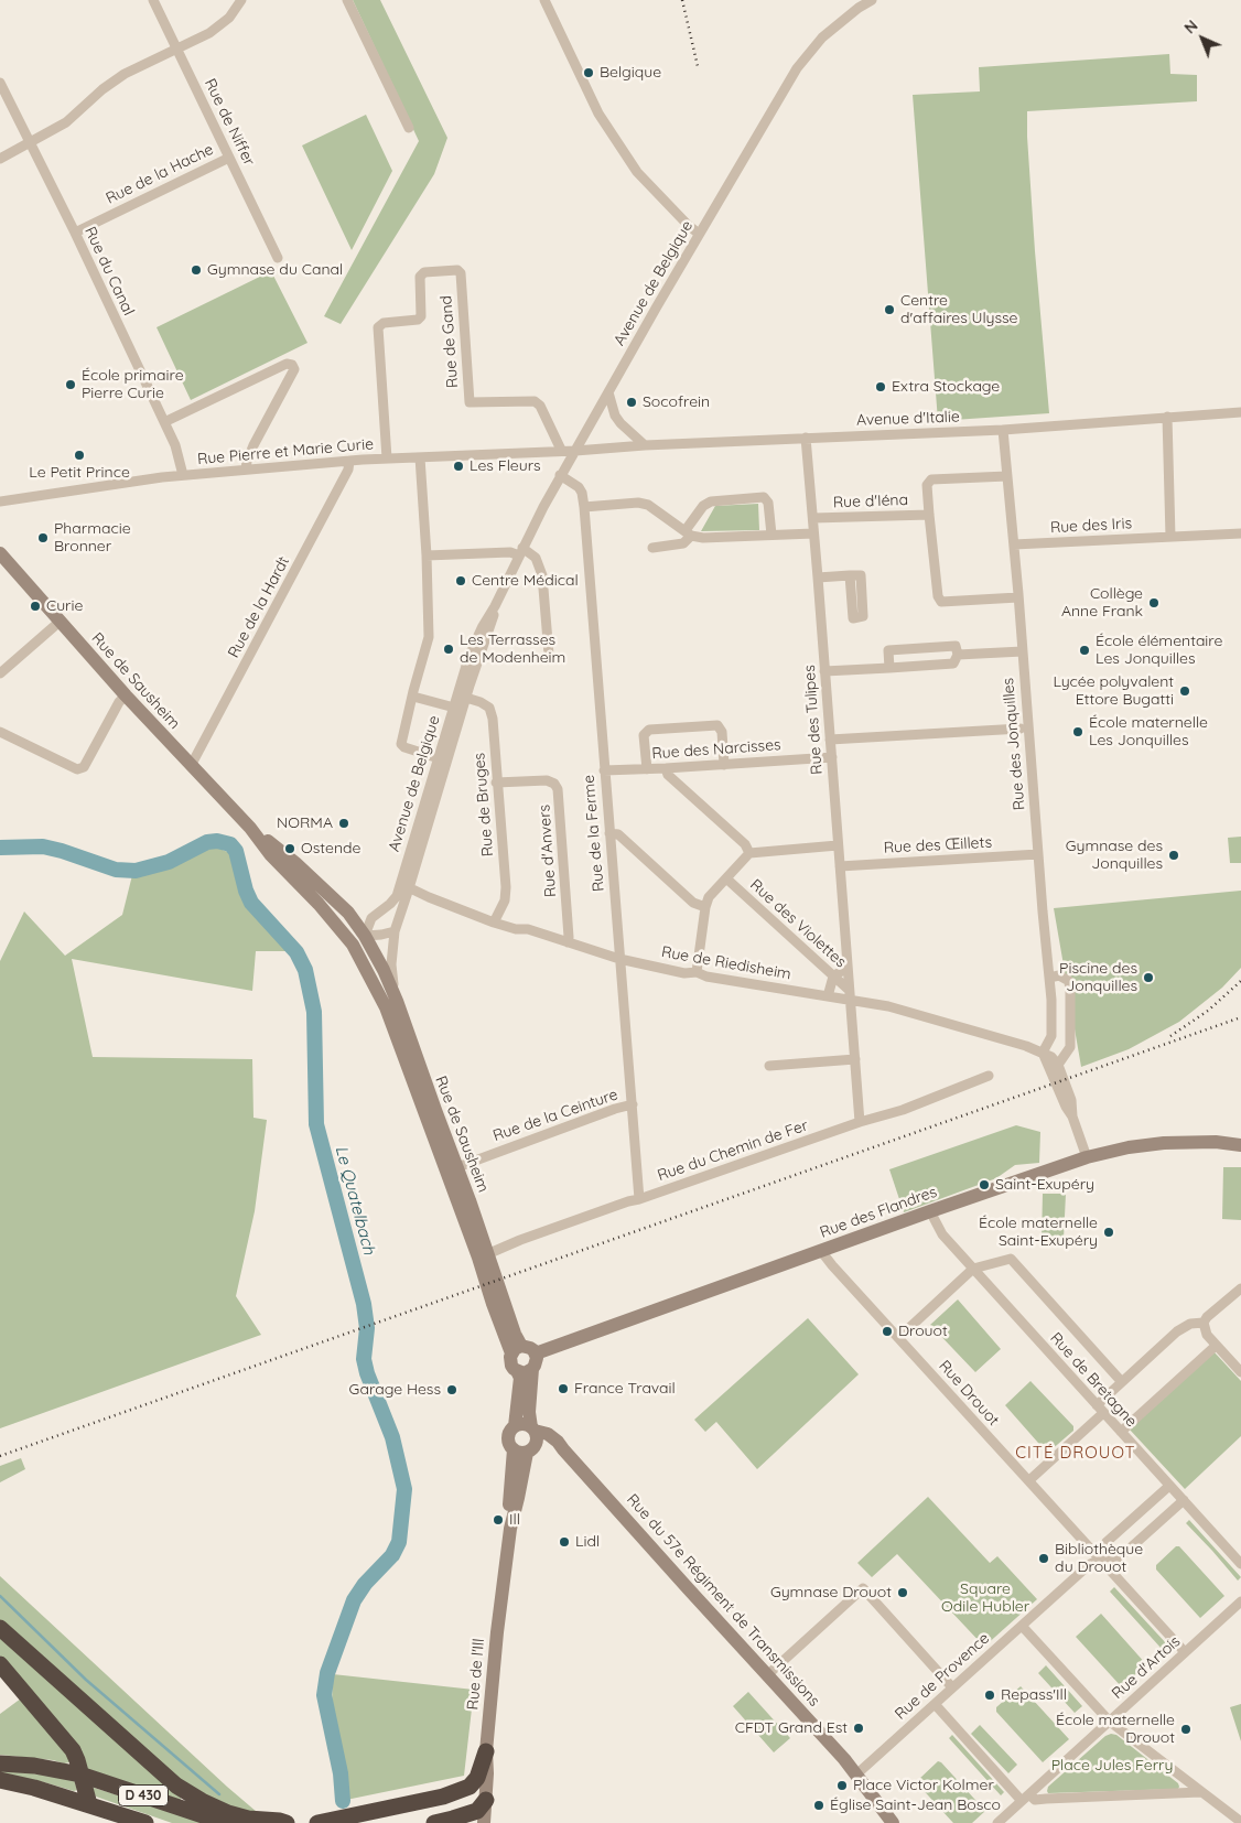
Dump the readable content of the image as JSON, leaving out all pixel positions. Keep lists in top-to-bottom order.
{
  "streets": {
    "highway": ["D 430"],
    "main road": [
      "Rue de Sausheim",
      "Rue des Flandres",
      "Rue du 57e Régiment de Transmissions",
      "Rue de l'Ill"
    ],
    "street": [
      "Rue de Niffer",
      "Rue de la Hache",
      "Rue du Canal",
      "Avenue de Belgique",
      "Rue de Gand",
      "Avenue d'Italie",
      "Rue Pierre et Marie Curie",
      "Rue d'Iéna",
      "Rue des Iris",
      "Rue de la Hardt",
      "Rue des Tulipes",
      "Rue des Jonquilles",
      "Rue des Narcisses",
      "Rue de Bruges",
      "Rue de la Ferme",
      "Rue des Œillets",
      "Rue d'Anvers",
      "Rue des Violettes",
      "Rue de Riedisheim",
      "Rue de la Ceinture",
      "Rue du Chemin de Fer",
      "Rue de Bretagne",
      "Rue Drouot",
      "Rue d'Artois",
      "Rue de Provence"
    ]
  },
  "crossings": [
    ["Rue de Niffer", "Rue de la Hache"],
    ["Rue de la Hache", "Rue du Canal"],
    ["Rue du Canal", "Rue Pierre et Marie Curie"],
    ["Avenue de Belgique", "Avenue d'Italie"],
    ["Avenue de Belgique", "Rue Pierre et Marie Curie"],
    ["Avenue de Belgique", "Rue de Sausheim"],
    ["Avenue de Belgique", "Rue de Bruges"],
    ["Avenue de Belgique", "Rue de la Ferme"],
    ["Avenue de Belgique", "Rue de Riedisheim"],
    ["Rue de Gand", "Rue Pierre et Marie Curie"],
    ["Avenue d'Italie", "Rue Pierre et Marie Curie"],
    ["Avenue d'Italie", "Rue des Tulipes"],
    ["Avenue d'Italie", "Rue des Jonquilles"],
    ["Rue Pierre et Marie Curie", "Rue de la Hardt"],
    ["Rue d'Iéna", "Rue des Tulipes"],
    ["Rue des Iris", "Rue des Jonquilles"],
    ["Rue de la Hardt", "Rue de Sausheim"],
    ["Rue de Sausheim", "Rue de la Ceinture"],
    ["Rue de Sausheim", "Rue du Chemin de Fer"],
    ["Rue de Sausheim", "Rue des Flandres"],
    ["Rue des Tulipes", "Rue des Narcisses"],
    ["Rue des Tulipes", "Rue des Œillets"],
    ["Rue des Tulipes", "Rue des Violettes"],
    ["Rue des Tulipes", "Rue de Riedisheim"],
    ["Rue des Tulipes", "Rue du Chemin de Fer"],
    ["Rue des Jonquilles", "Rue des Œillets"],
    ["Rue des Jonquilles", "Rue de Riedisheim"],
    ["Rue des Narcisses", "Rue de la Ferme"],
    ["Rue de Bruges", "Rue d'Anvers"],
    ["Rue de Bruges", "Rue de Riedisheim"],
    ["Rue de la Ferme", "Rue de Riedisheim"],
    ["Rue de la Ferme", "Rue de la Ceinture"],
    ["Rue de la Ferme", "Rue du Chemin de Fer"],
    ["Rue d'Anvers", "Rue de Riedisheim"],
    ["Rue des Violettes", "Rue de Riedisheim"],
    ["Rue des Flandres", "Rue de Bretagne"],
    ["Rue des Flandres", "Rue Drouot"],
    ["Rue de Bretagne", "Rue de Provence"],
    ["Rue Drouot", "Rue d'Artois"],
    ["Rue Drouot", "Rue de Provence"],
    ["Rue du 57e Régiment de Transmissions", "Rue de l'Ill"],
    ["Rue du 57e Régiment de Transmissions", "Rue de Provence"]
  ],
  "districts": ["CITÉ DROUOT"],
  "water": ["Le Quatelbach"],
  "parks": ["Square Odile Hubler", "Place Jules Ferry"],
  "places": [
    "Belgique",
    "Gymnase du Canal",
    "Centre d'affaires Ulysse",
    "École primaire Pierre Curie",
    "Extra Stockage",
    "Socofrein",
    "Le Petit Prince",
    "Les Fleurs",
    "Pharmacie Bronner",
    "Centre Médical",
    "Collège Anne Frank",
    "Curie",
    "Les Terrasses de Modenheim",
    "École élémentaire Les Jonquilles",
    "Lycée polyvalent Ettore Bugatti",
    "École maternelle Les Jonquilles",
    "NORMA",
    "Ostende",
    "Gymnase des Jonquilles",
    "Piscine des Jonquilles",
    "Saint-Exupéry",
    "École maternelle Saint-Exupéry",
    "Drouot",
    "France Travail",
    "Garage Hess",
    "Ill",
    "Lidl",
    "Bibliothèque du Drouot",
    "Gymnase Drouot",
    "Repass'Ill",
    "CFDT Grand Est",
    "École maternelle Drouot",
    "Place Victor Kolmer",
    "Église Saint-Jean Bosco"
  ],
  "north": "top left"
}
